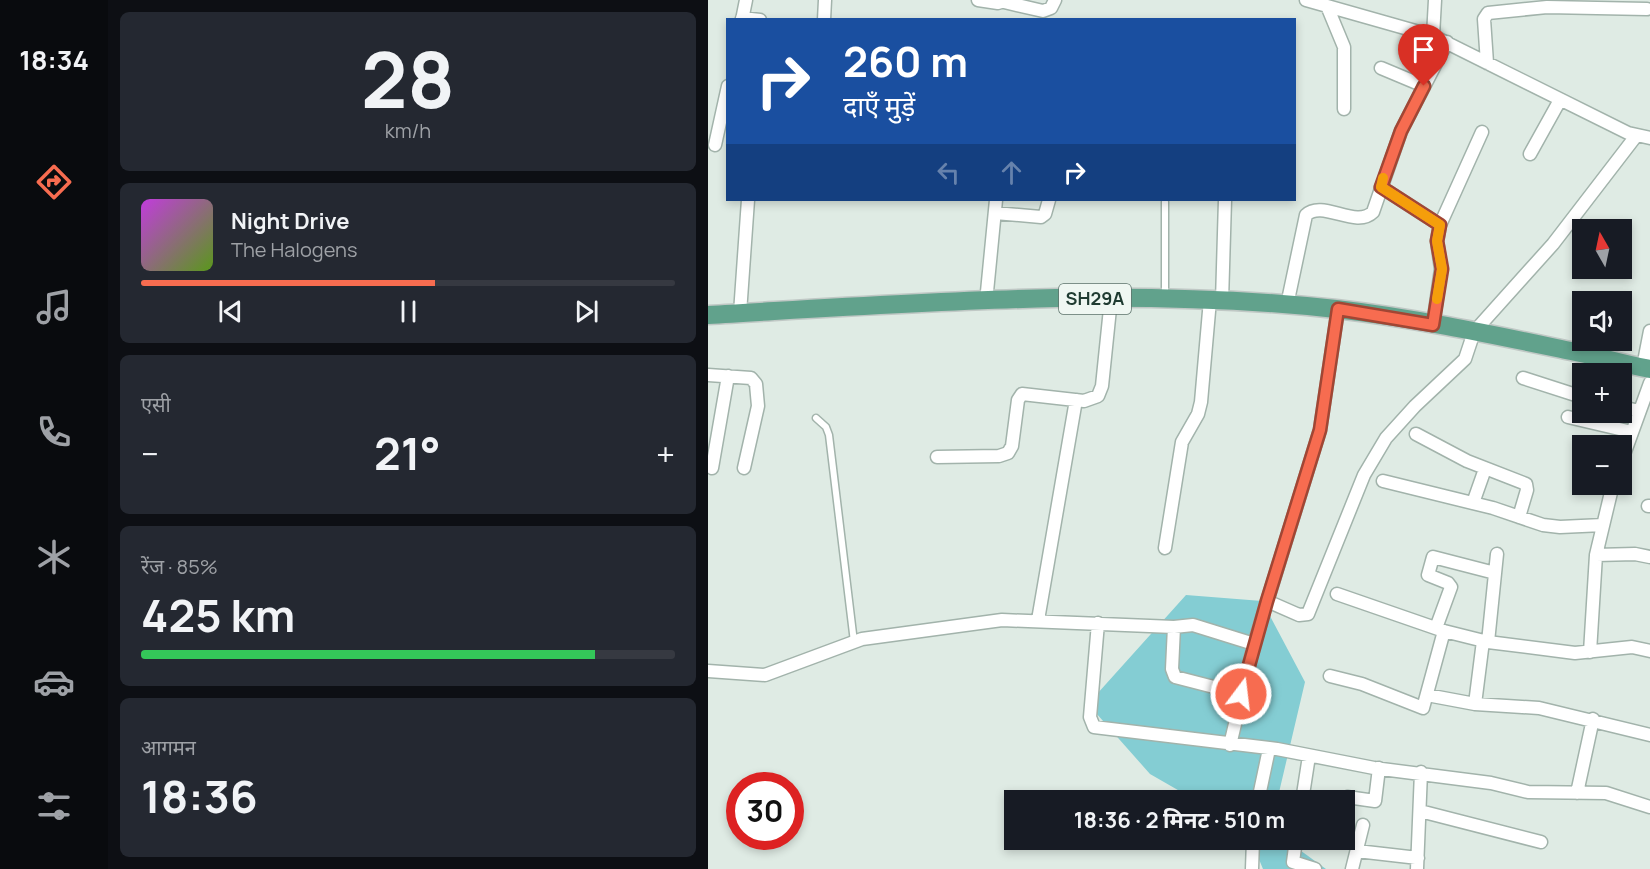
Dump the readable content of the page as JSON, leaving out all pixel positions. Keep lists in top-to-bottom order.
{
  "streets": {
    "main road": ["SH29A"]
  },
  "north": "top",
  "page": {
    "tabs": "18:34",
    "tile": [
      ["28", "km/h"],
      "एसी",
      ["रेंज · 85%", "425 km"],
      ["आगमन", "18:36"]
    ],
    "turn": ["260 m", "दाएँ मुड़ें"],
    "song": ["Night Drive", "The Halogens"],
    "map_buttons": ["+", "−"],
    "heat": ["−", "21°", "+"],
    "limit": "30",
    "trip": "18:36 · 2 मिनट · 510 m"
  }
}
